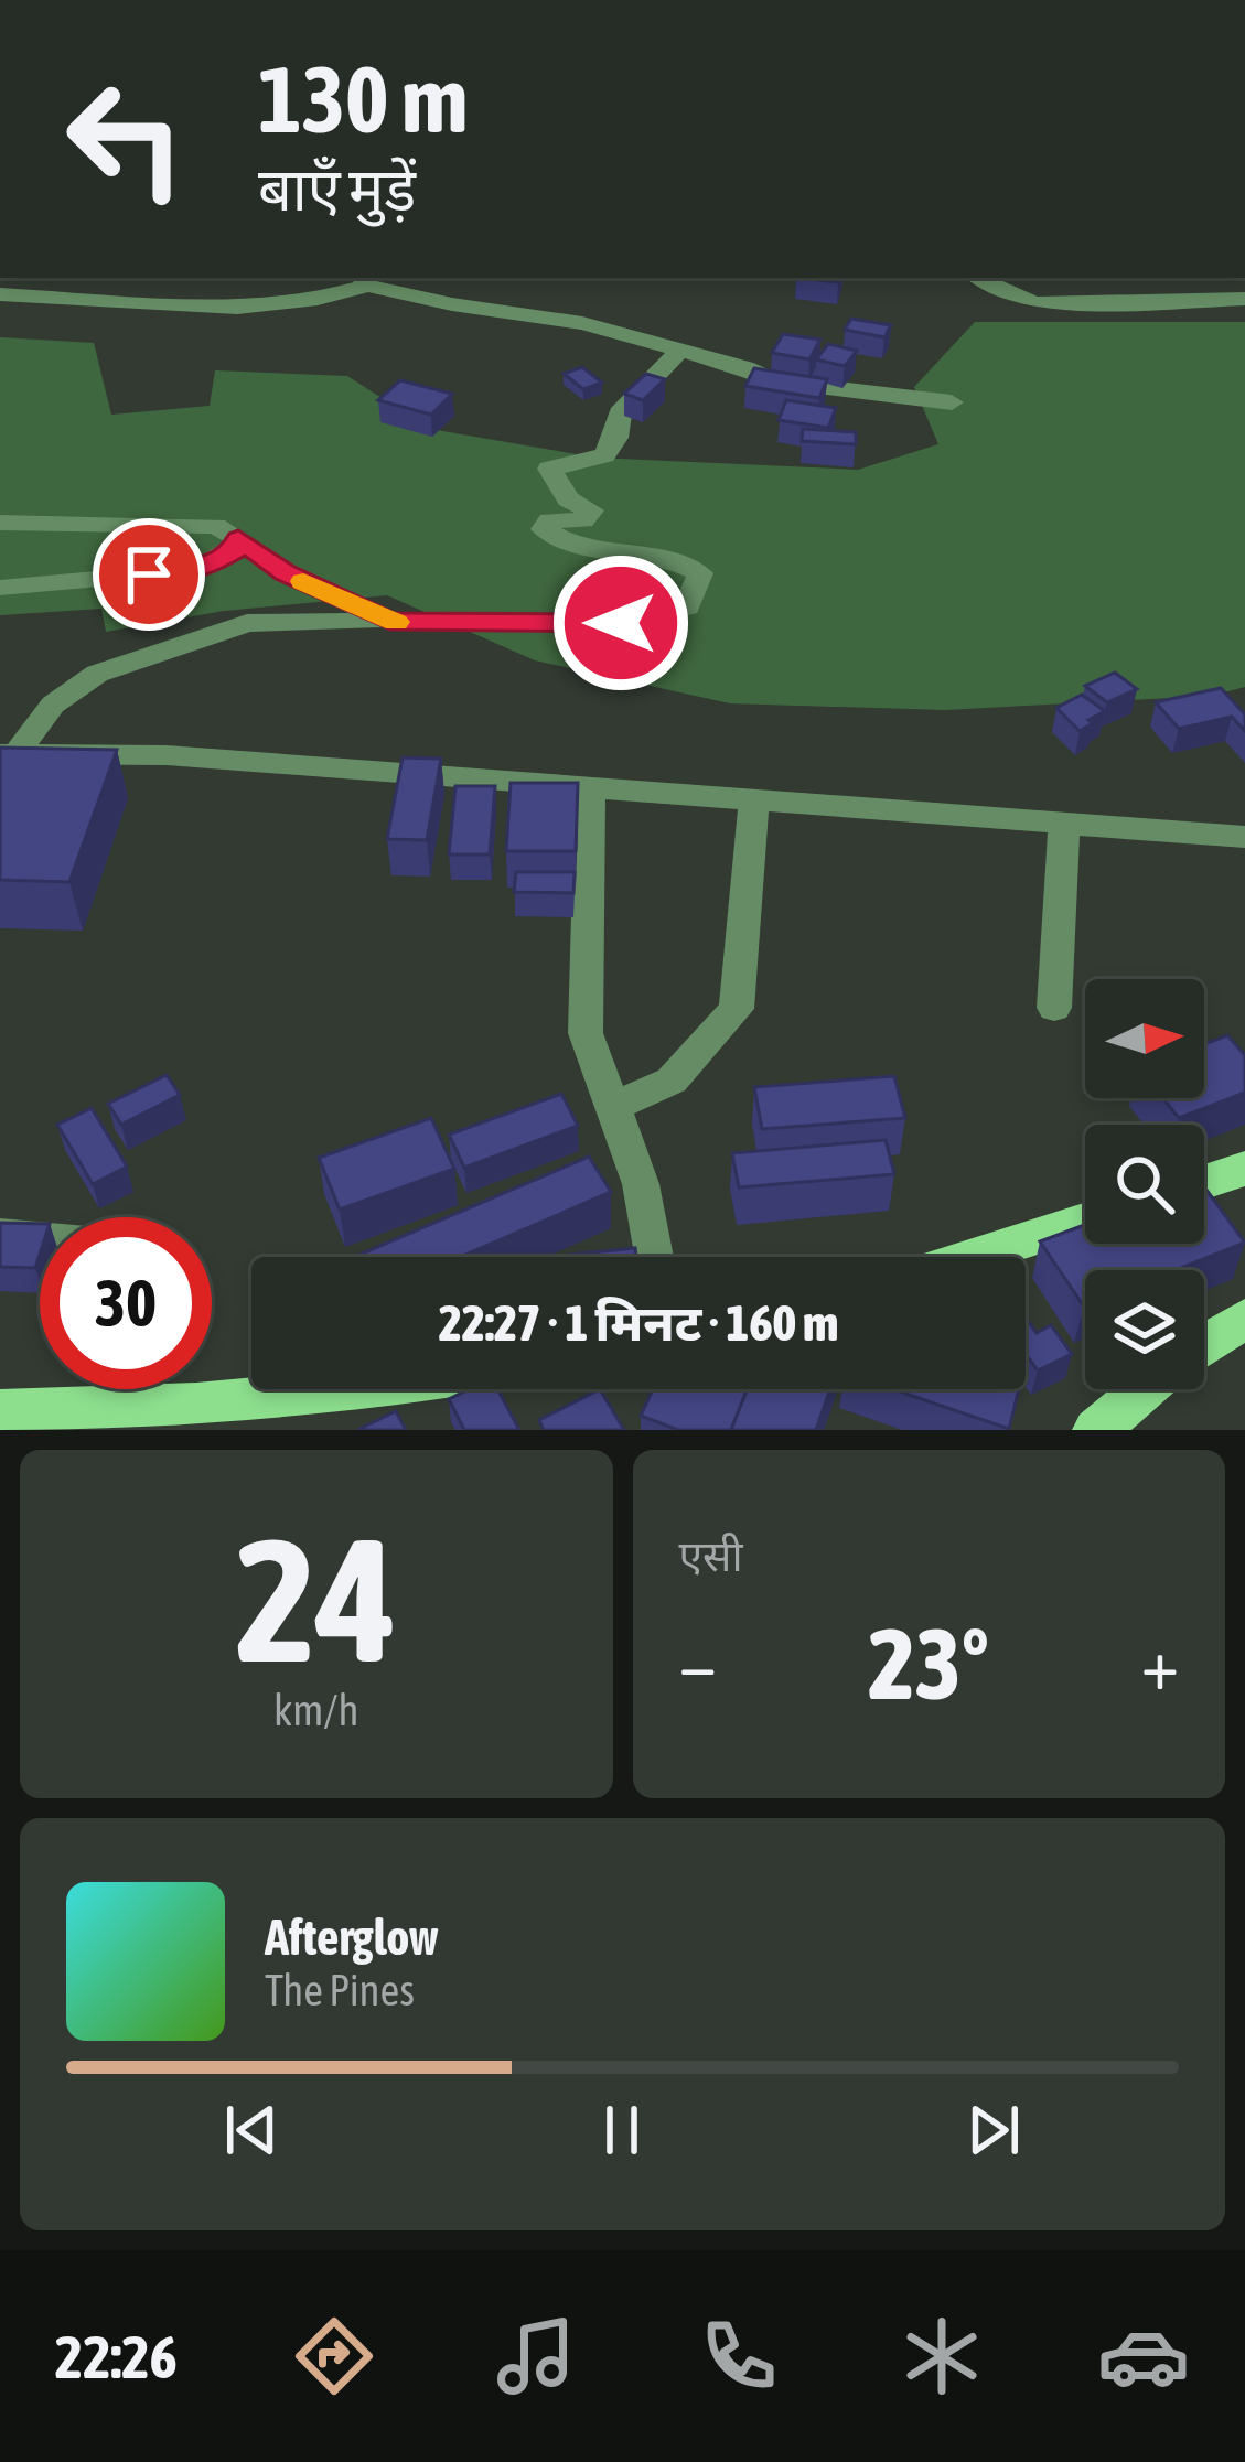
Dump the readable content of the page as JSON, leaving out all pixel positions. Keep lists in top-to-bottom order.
{
  "north": "right",
  "page": {
    "turn": ["130 m", "बाएँ मुड़ें"],
    "limit": "30",
    "trip": "22:27 · 1 मिनट · 160 m",
    "tile": [
      ["24", "km/h"],
      "एसी"
    ],
    "heat": ["−", "23°", "+"],
    "song": ["Afterglow", "The Pines"],
    "tabs": "22:26"
  }
}
